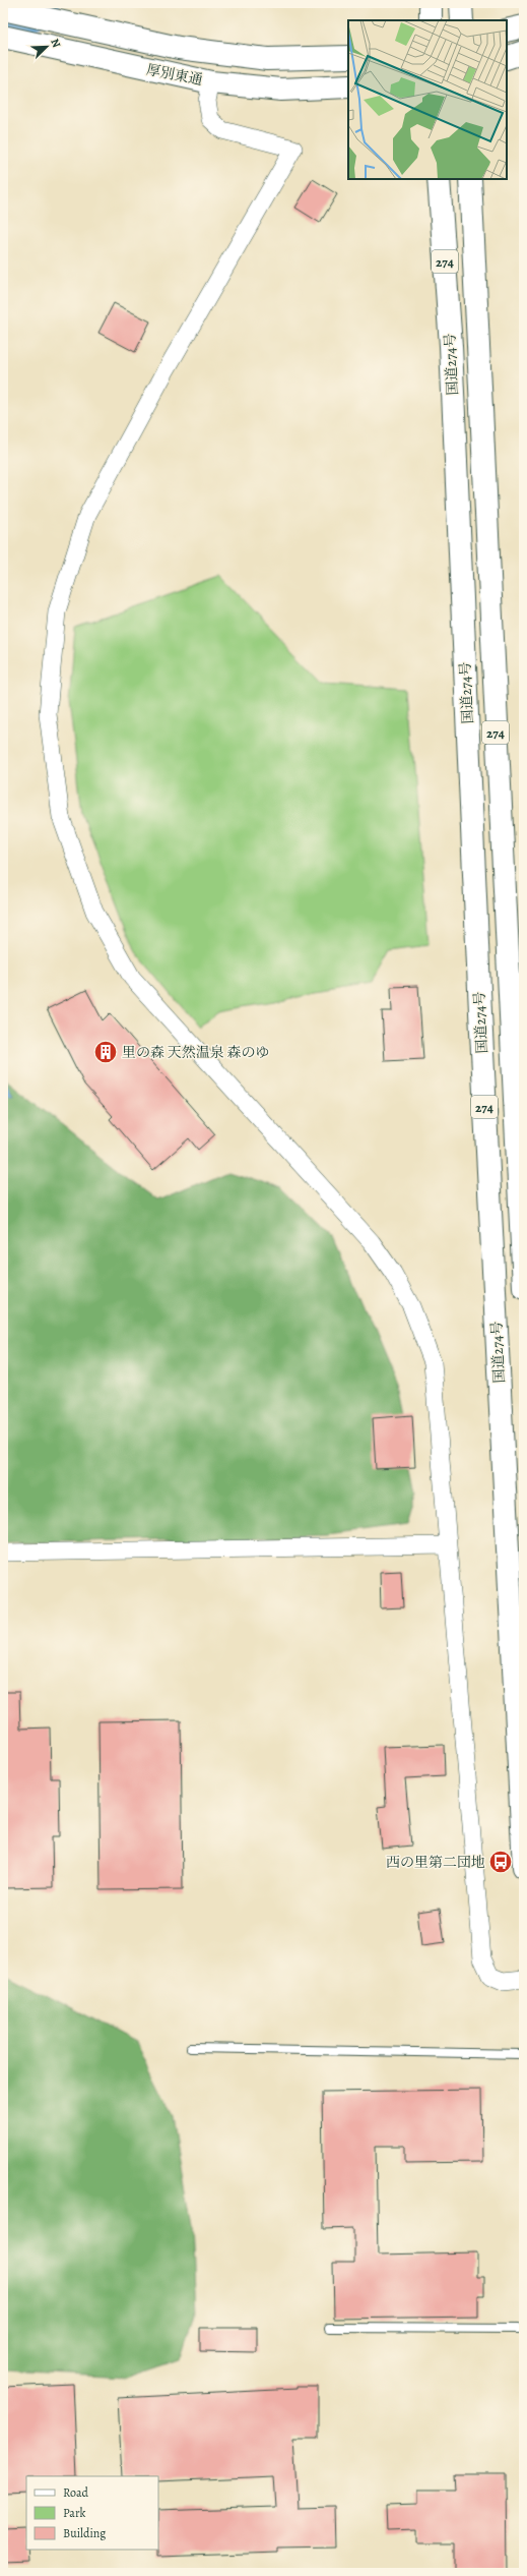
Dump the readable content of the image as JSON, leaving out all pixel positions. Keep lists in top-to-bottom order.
{
  "streets": {
    "main road": ["厚別東通", "274", "国道274号"]
  },
  "places": {
    "building": ["里の森 天然温泉 森のゆ"],
    "bus stop": ["西の里第二団地"]
  },
  "legend": ["Road", "Park", "Building"],
  "north": "top right"
}
